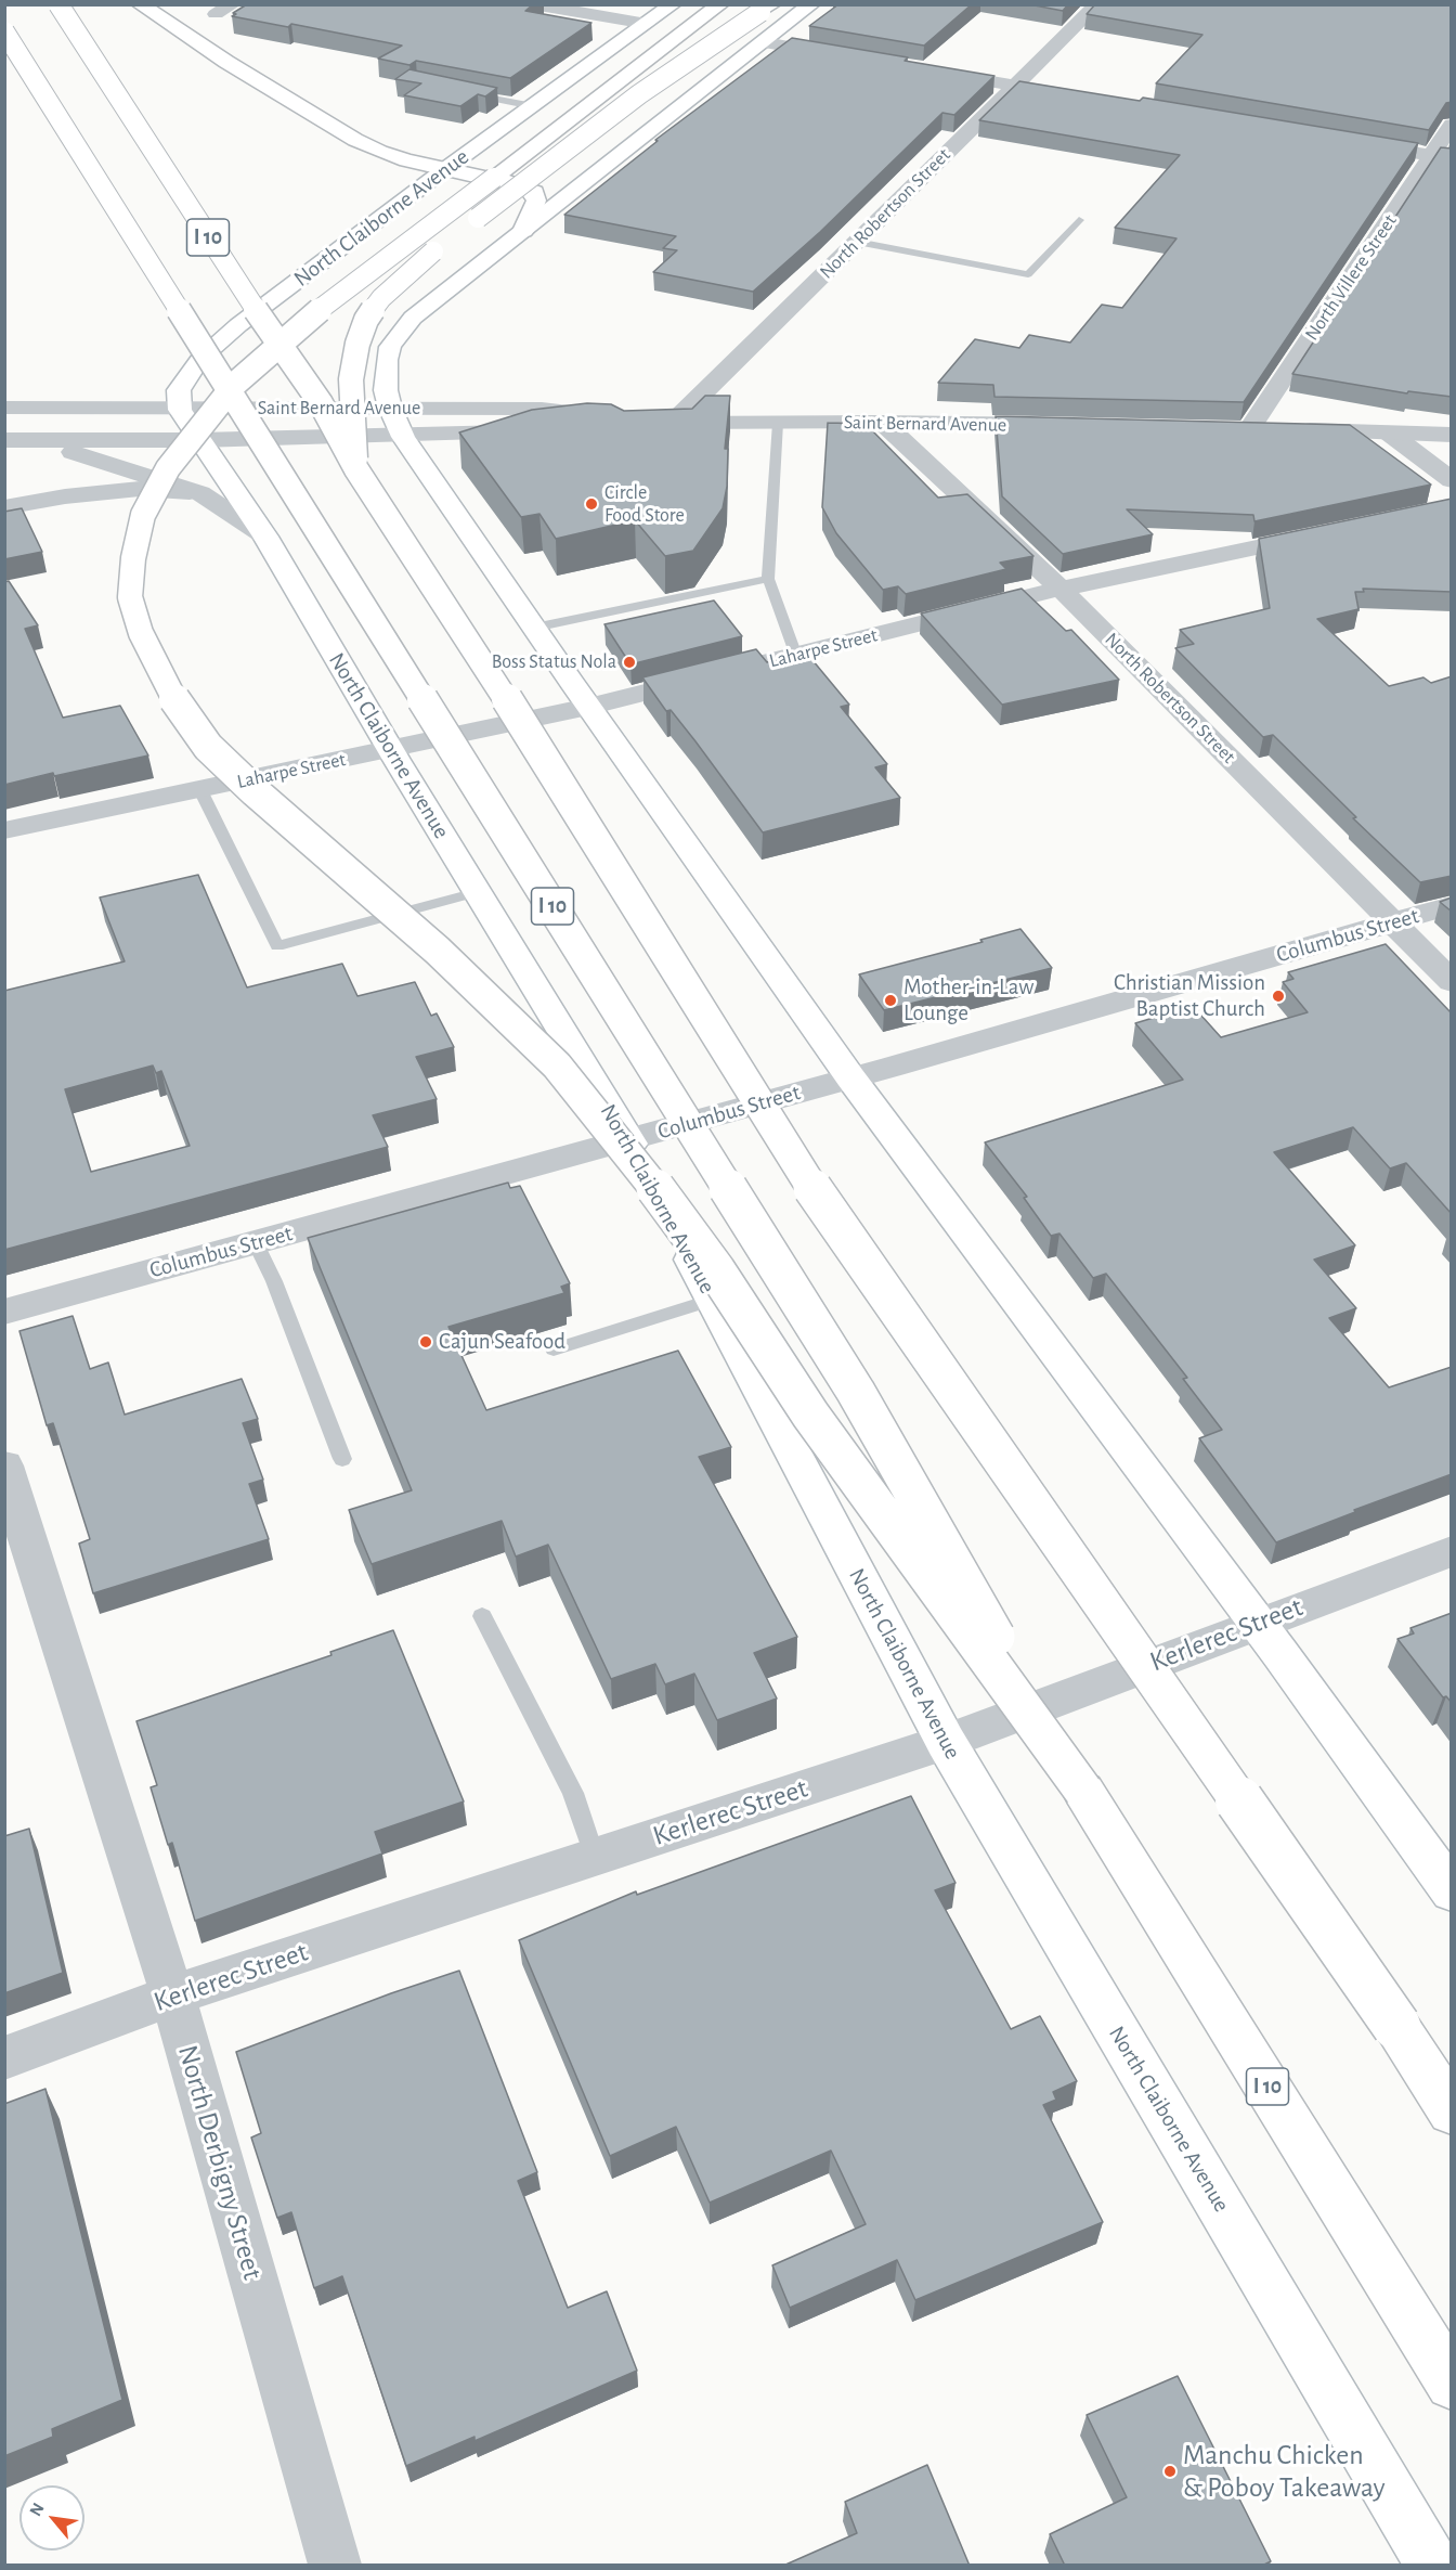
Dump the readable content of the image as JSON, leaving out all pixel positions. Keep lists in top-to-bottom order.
{
  "streets": {
    "main road": ["North Claiborne Avenue", "I 10"],
    "street": [
      "North Robertson Street",
      "North Villere Street",
      "Saint Bernard Avenue",
      "Laharpe Street",
      "Columbus Street",
      "Kerlerec Street",
      "North Derbigny Street"
    ]
  },
  "crossings": [
    ["North Robertson Street", "Saint Bernard Avenue"],
    ["North Robertson Street", "Laharpe Street"],
    ["North Robertson Street", "Columbus Street"],
    ["North Claiborne Avenue", "Saint Bernard Avenue"],
    ["North Claiborne Avenue", "Laharpe Street"],
    ["North Claiborne Avenue", "Columbus Street"],
    ["North Claiborne Avenue", "Kerlerec Street"],
    ["Kerlerec Street", "North Derbigny Street"]
  ],
  "places": [
    "Circle Food Store",
    "Boss Status Nola",
    "Christian Mission Baptist Church",
    "Mother-in-Law Lounge",
    "Cajun Seafood",
    "Manchu Chicken & Poboy Takeaway"
  ],
  "north": "top left"
}
